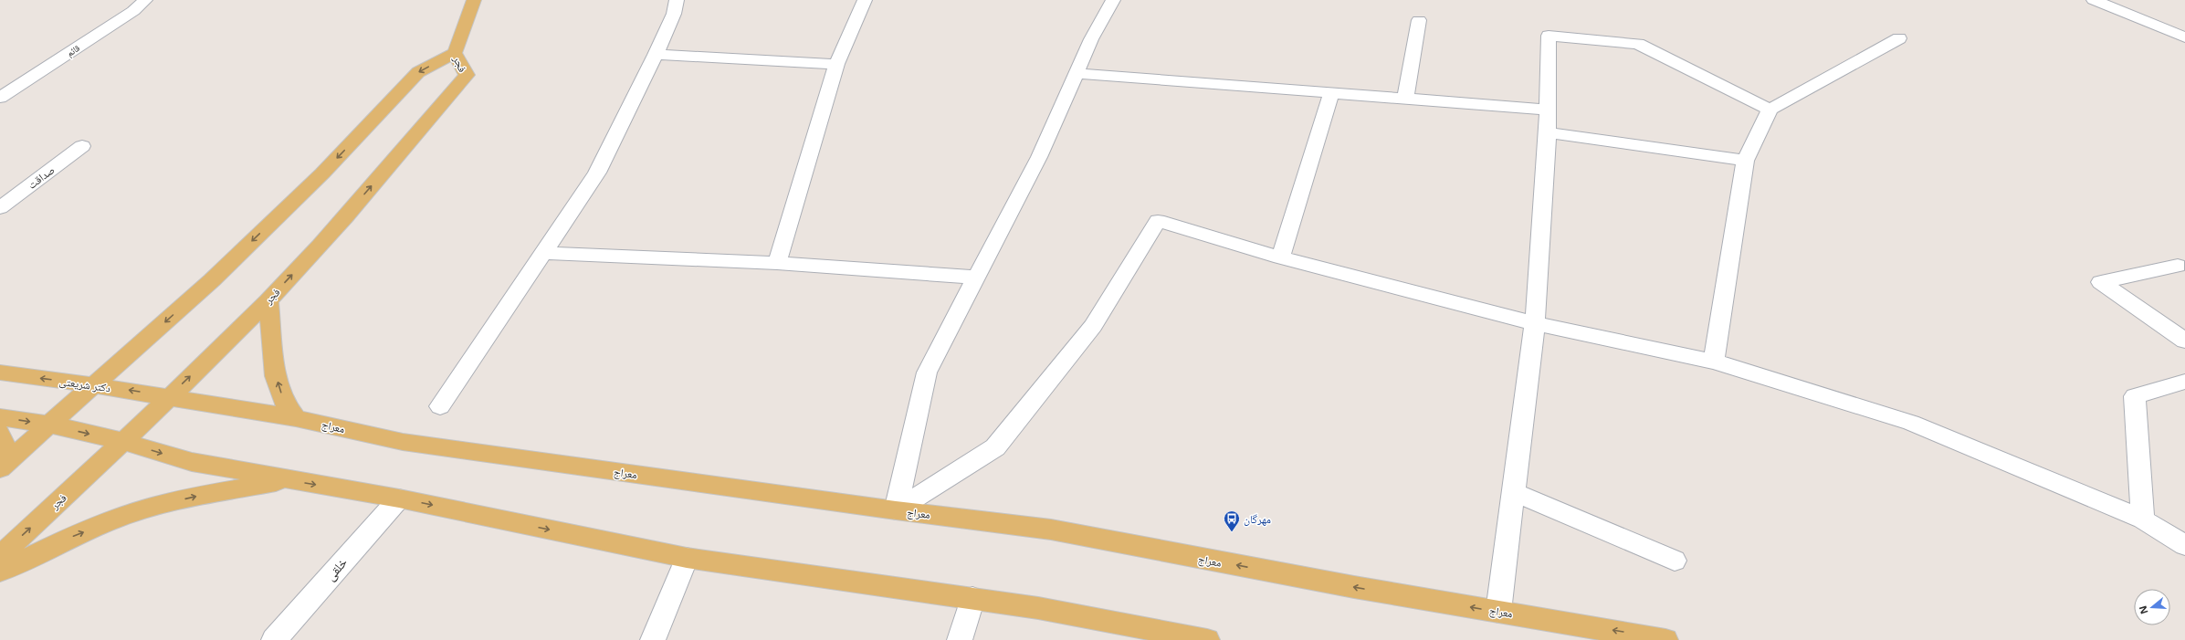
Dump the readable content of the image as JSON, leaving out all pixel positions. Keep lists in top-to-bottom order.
{
  "streets": {
    "main road": ["فجر", "دکتر شریعتی", "معراج"],
    "street": ["قائم", "صداقت", "خلقی"]
  },
  "crossings": [
    ["فجر", "دکتر شریعتی"],
    ["فجر", "معراج"],
    ["دکتر شریعتی", "معراج"]
  ],
  "places": {
    "bus stop": ["مهرگان"]
  },
  "north": "left"
}
